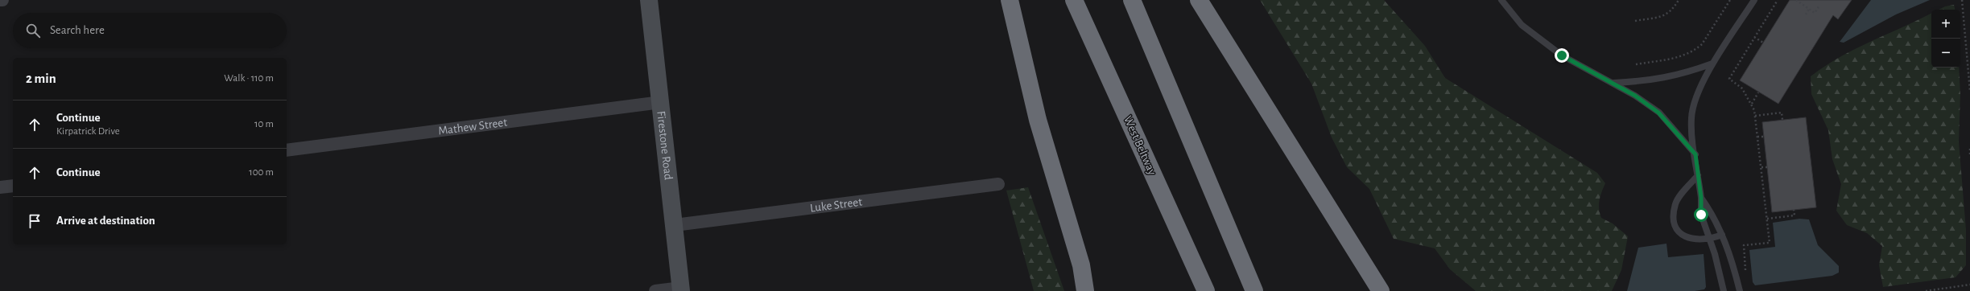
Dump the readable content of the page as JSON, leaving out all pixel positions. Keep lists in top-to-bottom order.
{
  "streets": {
    "highway": ["West Beltway"],
    "street": ["Mathew Street", "Firestone Road", "Luke Street"]
  },
  "crossings": [
    ["Mathew Street", "Firestone Road"],
    ["Firestone Road", "Luke Street"]
  ],
  "page": {
    "map_buttons": ["+", "−"],
    "search": "Search here",
    "heading": ["2 min", "Walk · 110 m"],
    "list": [
      ["Continue", "Kirpatrick Drive", "10 m"],
      ["Continue", "100 m"],
      "Arrive at destination"
    ]
  }
}
